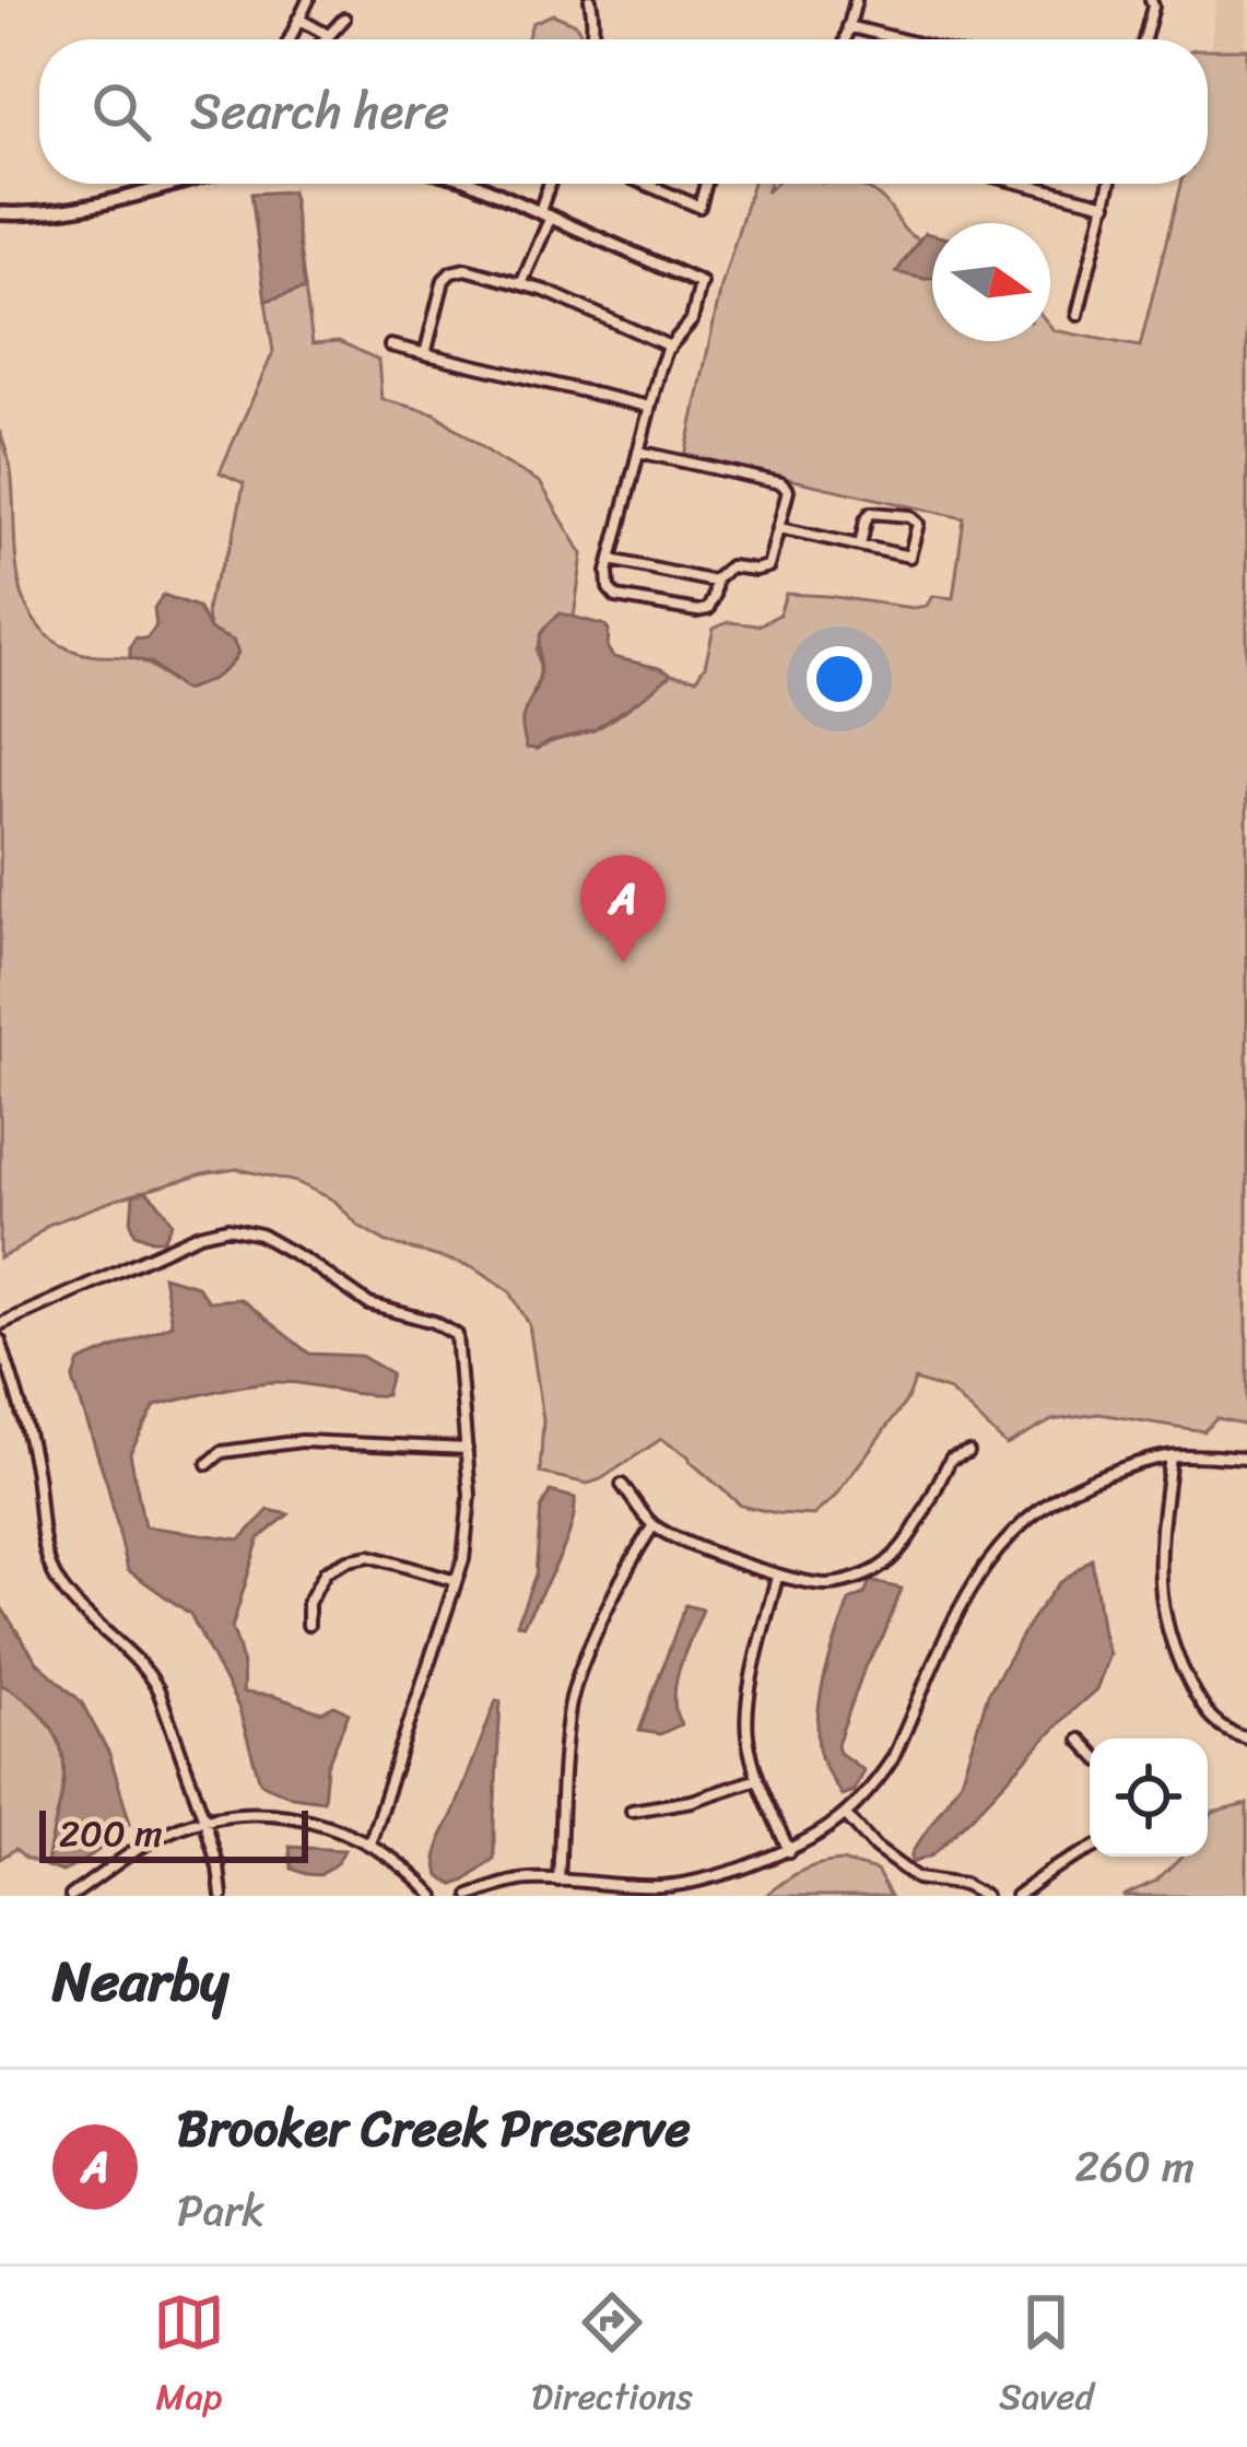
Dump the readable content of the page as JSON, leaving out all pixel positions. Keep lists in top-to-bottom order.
{
  "scale_bar": "200 m",
  "north": "right",
  "page": {
    "search": "Search here",
    "pins": "A",
    "scale": "200 m",
    "heading": "Nearby",
    "list": [
      {
        "mark": "A",
        "name": "Brooker Creek Preserve",
        "note": "Park",
        "value": "260 m"
      }
    ],
    "nav": ["Map", "Directions", "Saved"]
  }
}
